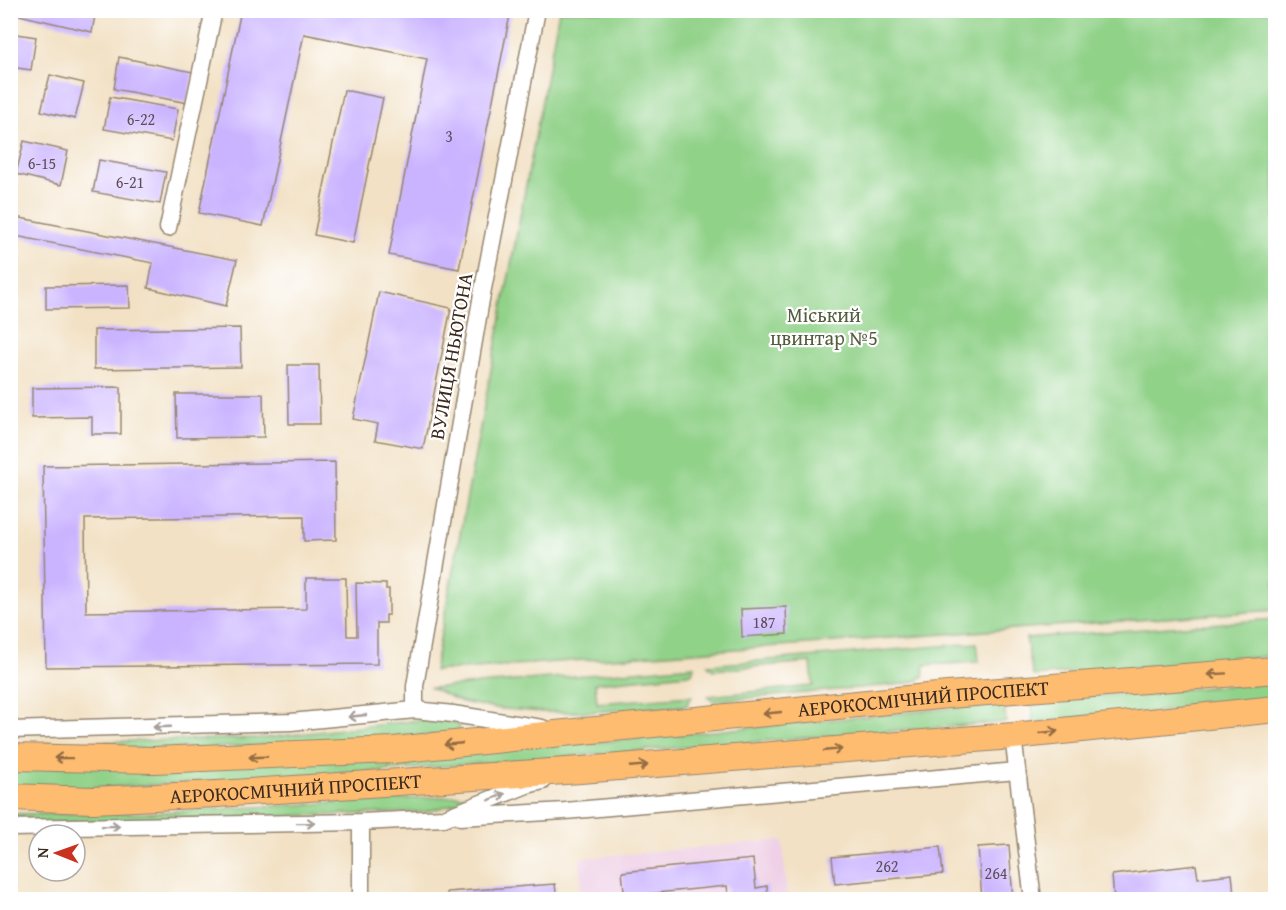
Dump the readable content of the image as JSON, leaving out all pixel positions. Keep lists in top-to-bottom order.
{
  "streets": {
    "main road": ["АЕРОКОСМІЧНИЙ ПРОСПЕКТ"],
    "street": ["ВУЛИЦЯ НЬЮТОНА"]
  },
  "crossings": [
    ["ВУЛИЦЯ НЬЮТОНА", "АЕРОКОСМІЧНИЙ ПРОСПЕКТ"]
  ],
  "parks": ["Міський цвинтар №5"],
  "house_numbers": [
    "6-22",
    "3",
    "6-15",
    "6-21",
    "187",
    "262",
    "264"
  ],
  "north": "left"
}
